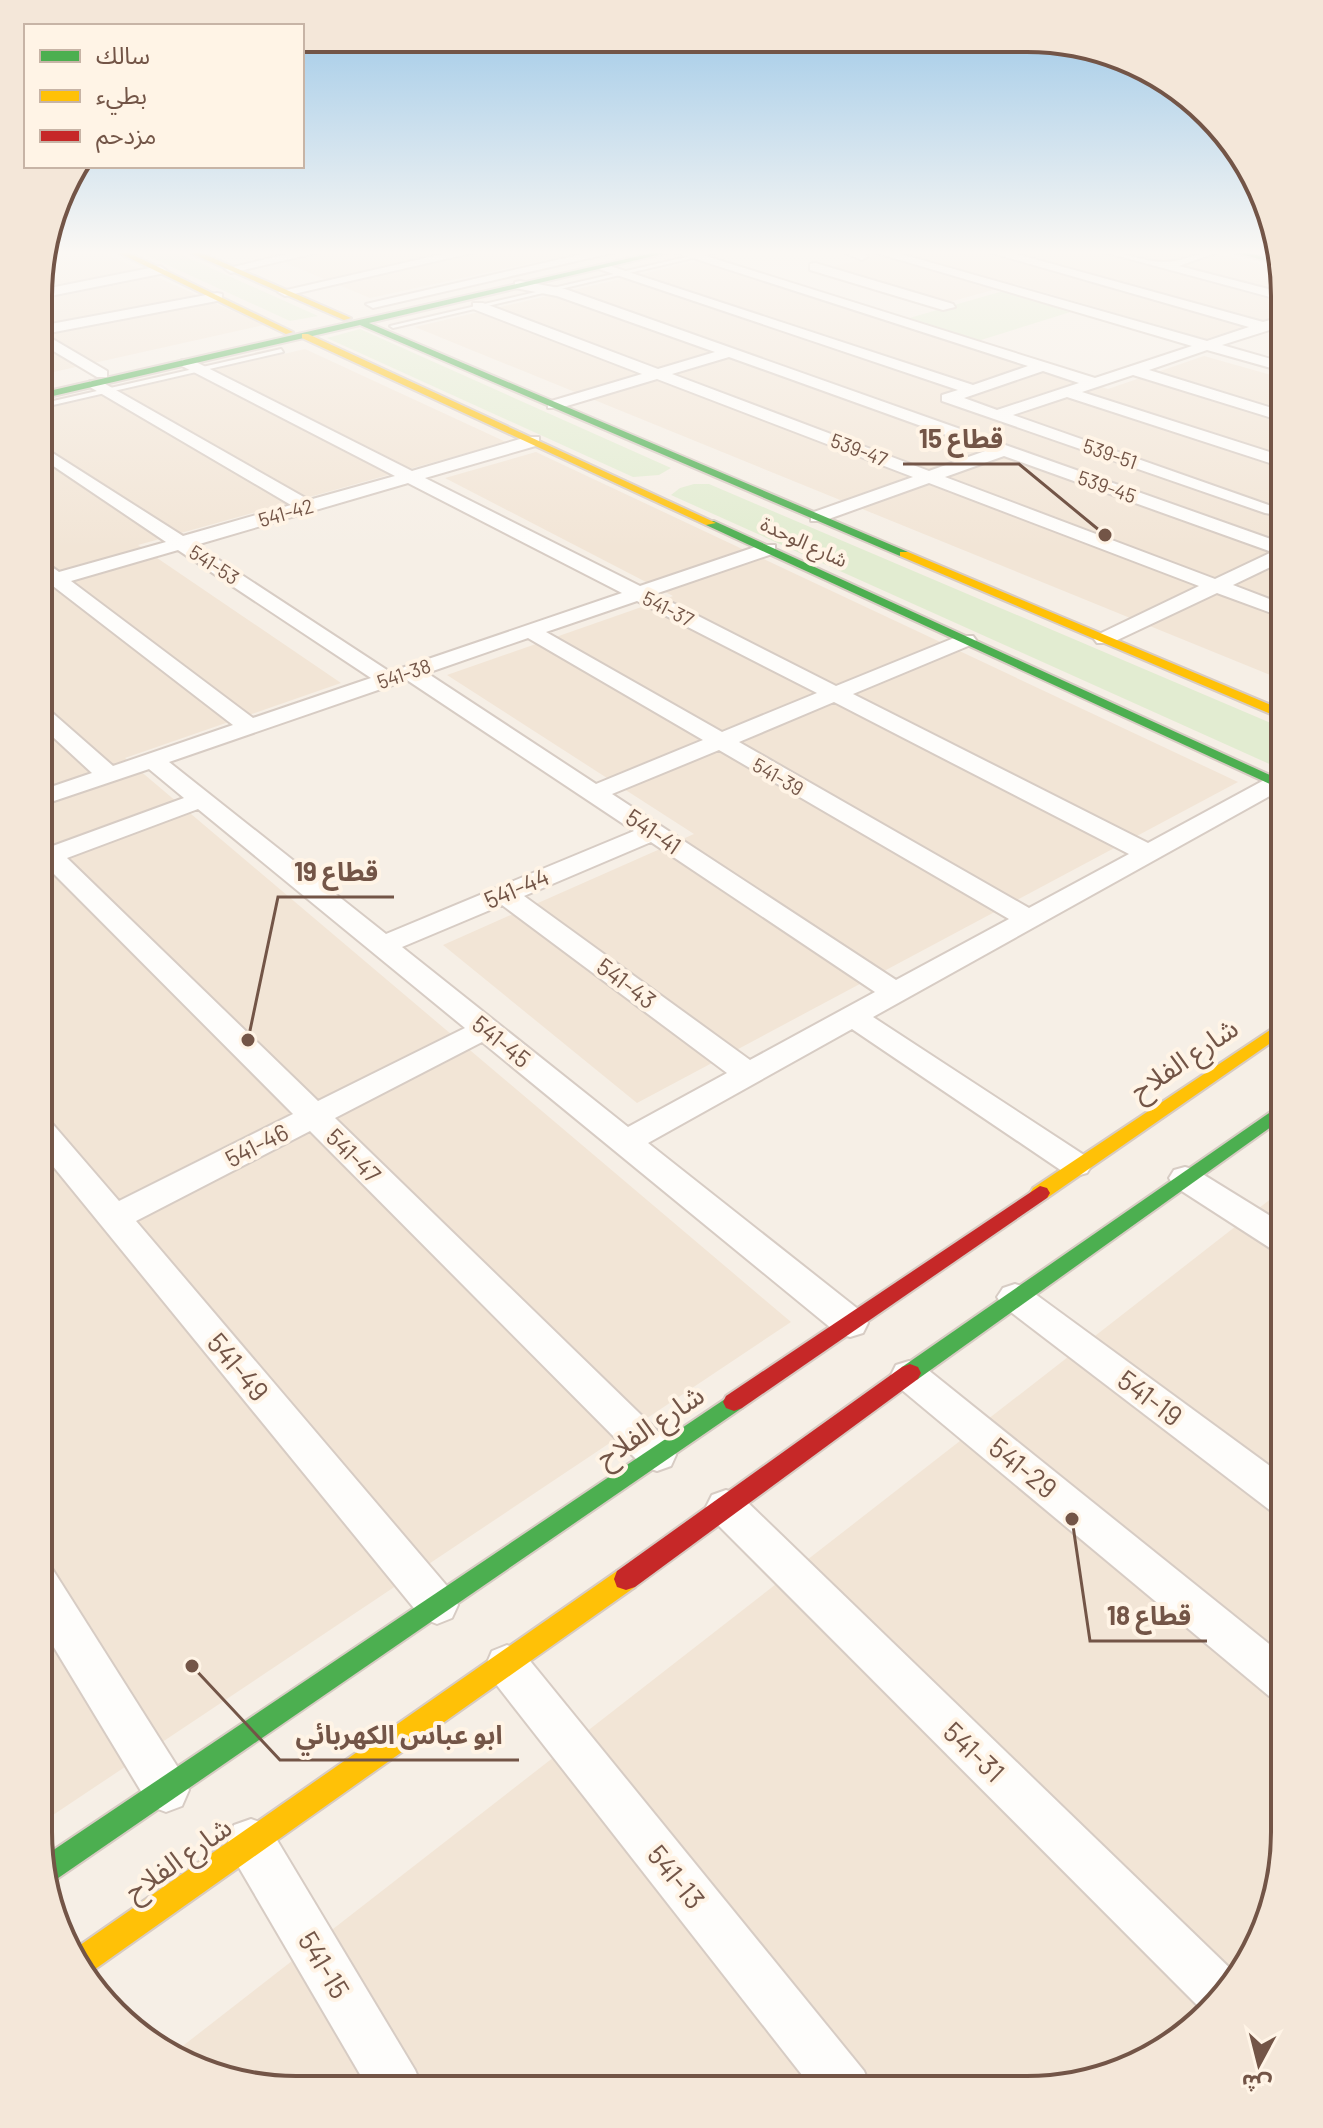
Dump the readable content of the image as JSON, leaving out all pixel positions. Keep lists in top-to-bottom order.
{
  "streets": {
    "street": [
      "539-47",
      "539-51",
      "539-45",
      "541-42",
      "شارع الوحدة",
      "541-53",
      "541-37",
      "541-38",
      "541-39",
      "541-41",
      "541-44",
      "541-43",
      "541-45",
      "شارع الفلاح",
      "541-46",
      "541-47",
      "541-49",
      "541-19",
      "541-29",
      "541-31",
      "541-13",
      "541-15"
    ]
  },
  "crossings": [
    ["541-42", "شارع الوحدة"],
    ["541-42", "541-53"],
    ["541-42", "541-37"],
    ["شارع الوحدة", "541-38"],
    ["541-53", "541-38"],
    ["541-53", "541-41"],
    ["541-37", "541-38"],
    ["541-38", "541-39"],
    ["541-38", "541-41"],
    ["541-38", "541-45"],
    ["541-41", "541-44"],
    ["541-44", "541-43"],
    ["541-44", "541-45"],
    ["541-45", "شارع الفلاح"],
    ["541-45", "541-46"],
    ["شارع الفلاح", "541-47"],
    ["شارع الفلاح", "541-49"],
    ["شارع الفلاح", "541-19"],
    ["شارع الفلاح", "541-29"],
    ["شارع الفلاح", "541-31"],
    ["شارع الفلاح", "541-13"],
    ["شارع الفلاح", "541-15"],
    ["541-46", "541-47"],
    ["541-46", "541-49"]
  ],
  "places": [
    "قطاع 15",
    "قطاع 19",
    "قطاع 18",
    "ابو عباس الكهربائي"
  ],
  "legend": ["سالك", "بطيء", "مزدحم"],
  "north": "bottom"
}
